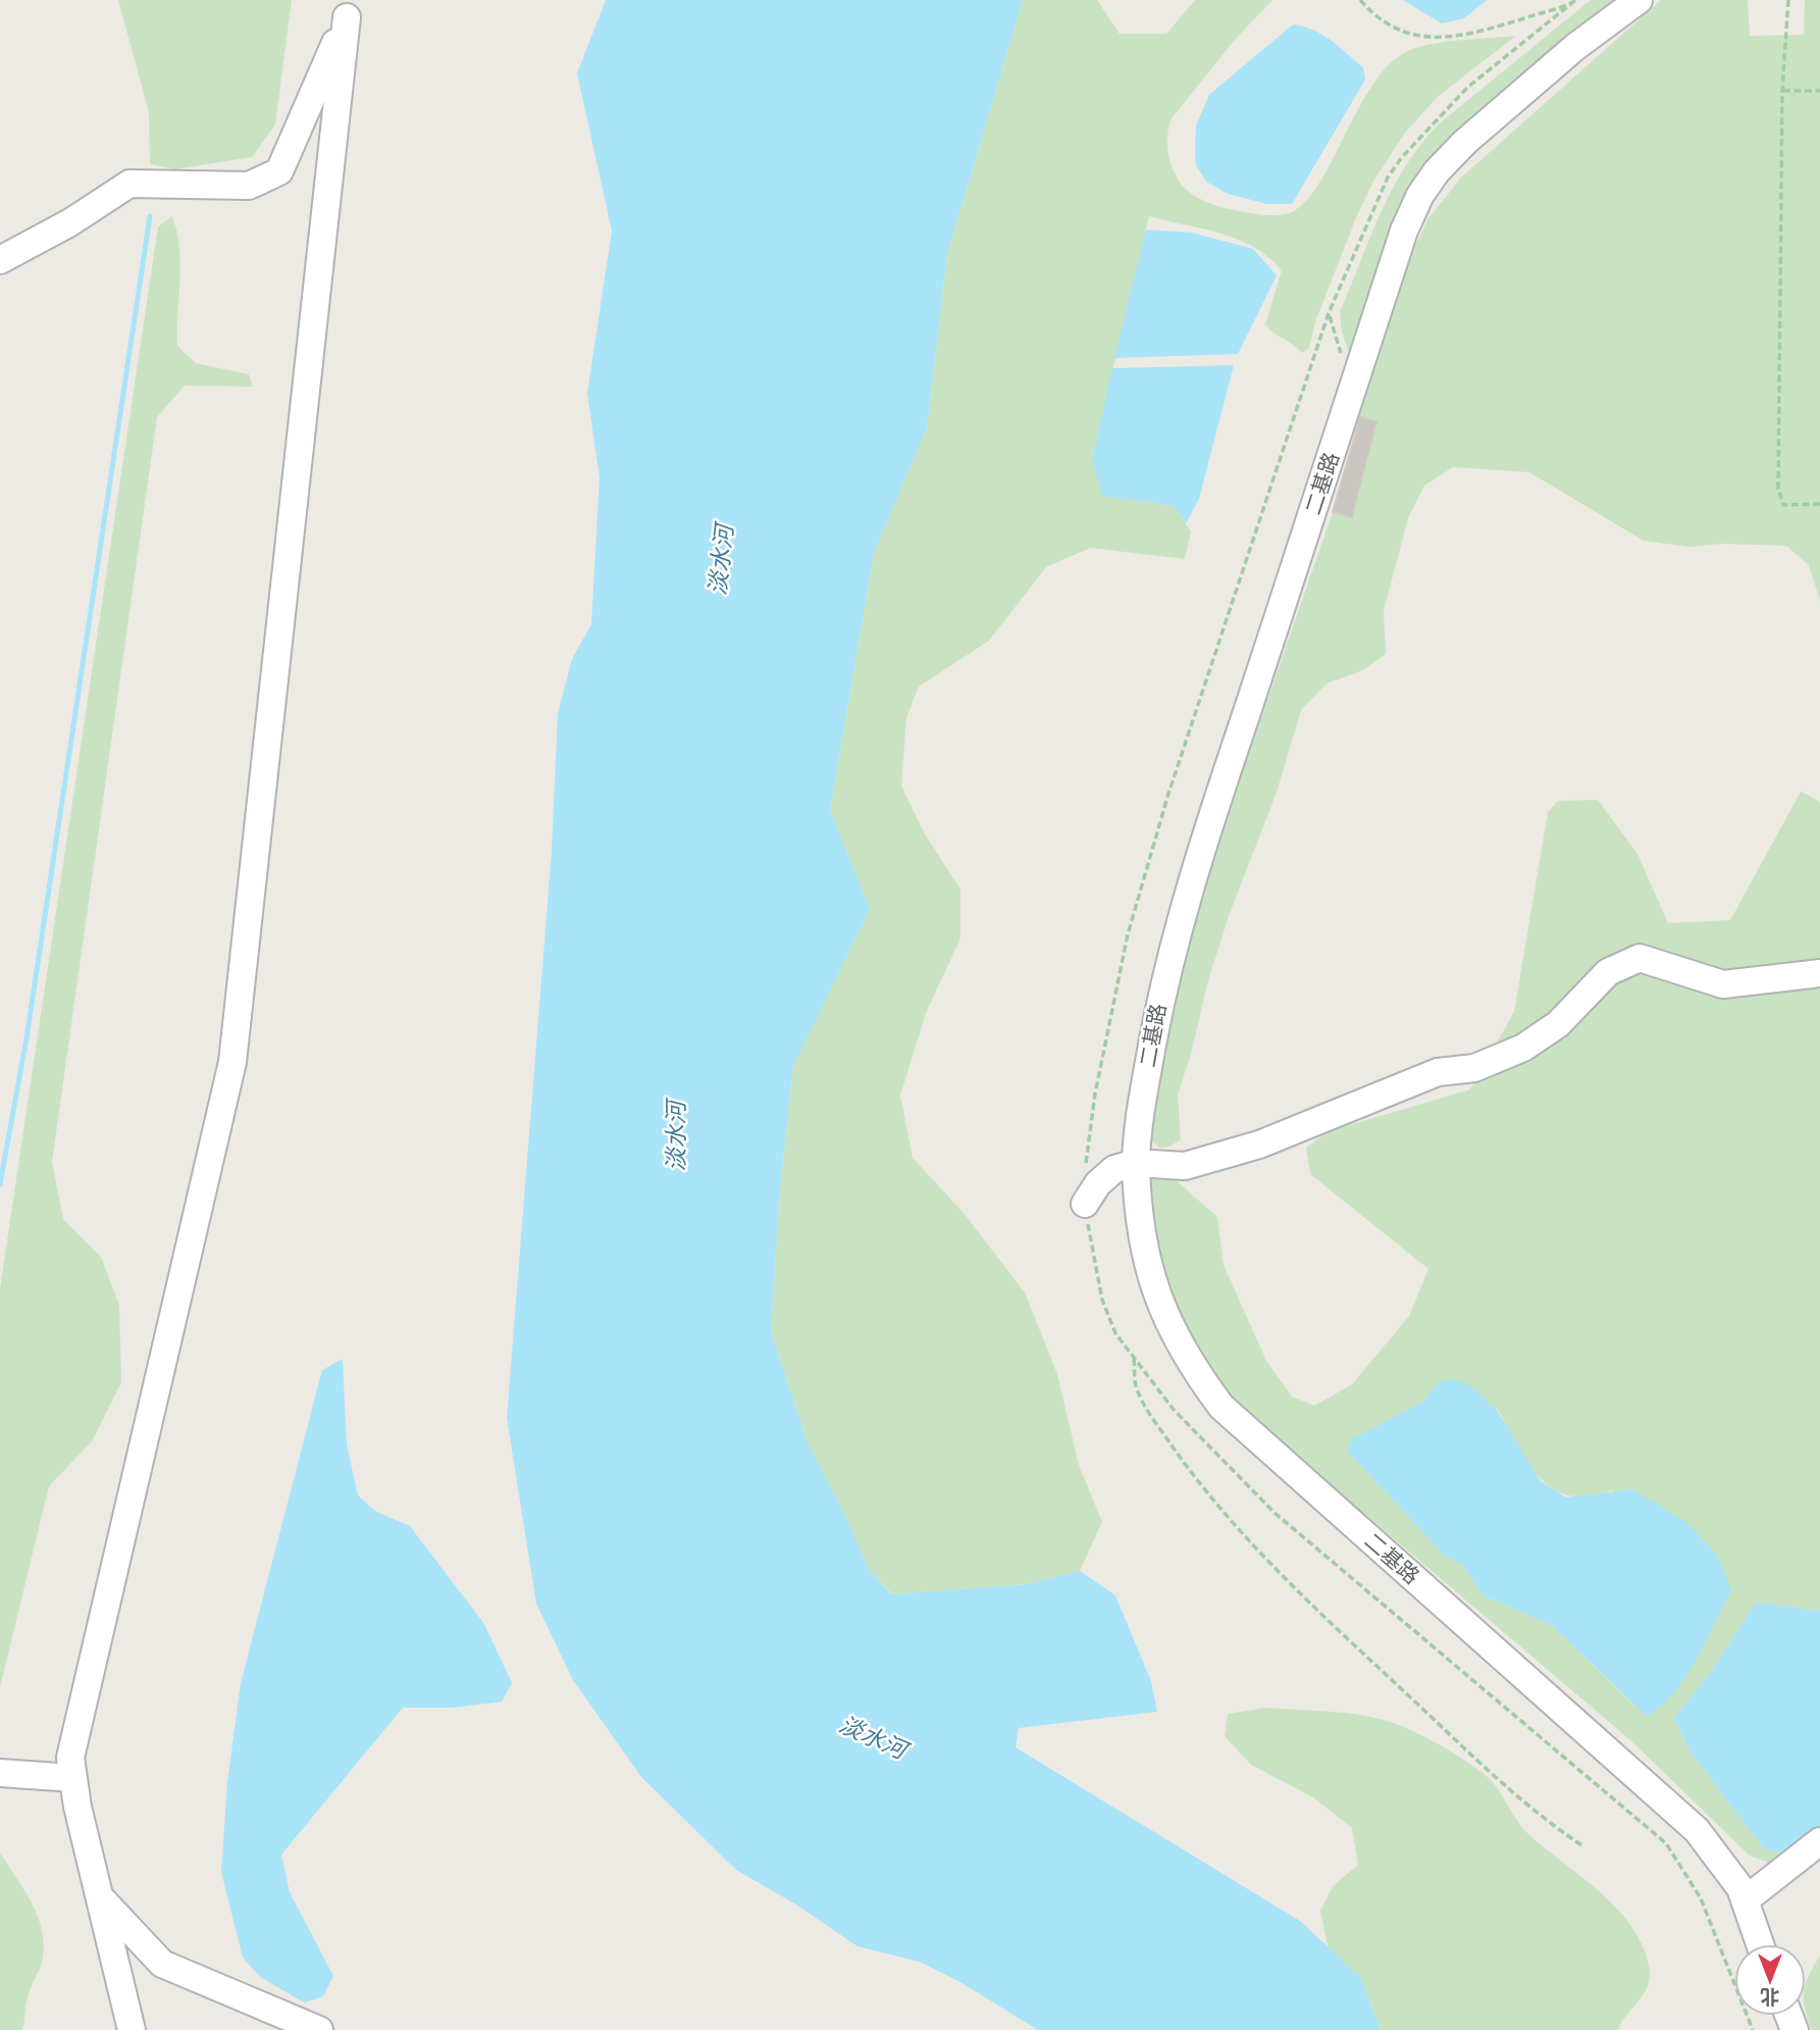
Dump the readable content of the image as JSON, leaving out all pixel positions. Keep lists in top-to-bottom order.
{
  "streets": {
    "street": ["二基路"]
  },
  "water": ["淡水河"],
  "north": "bottom"
}
